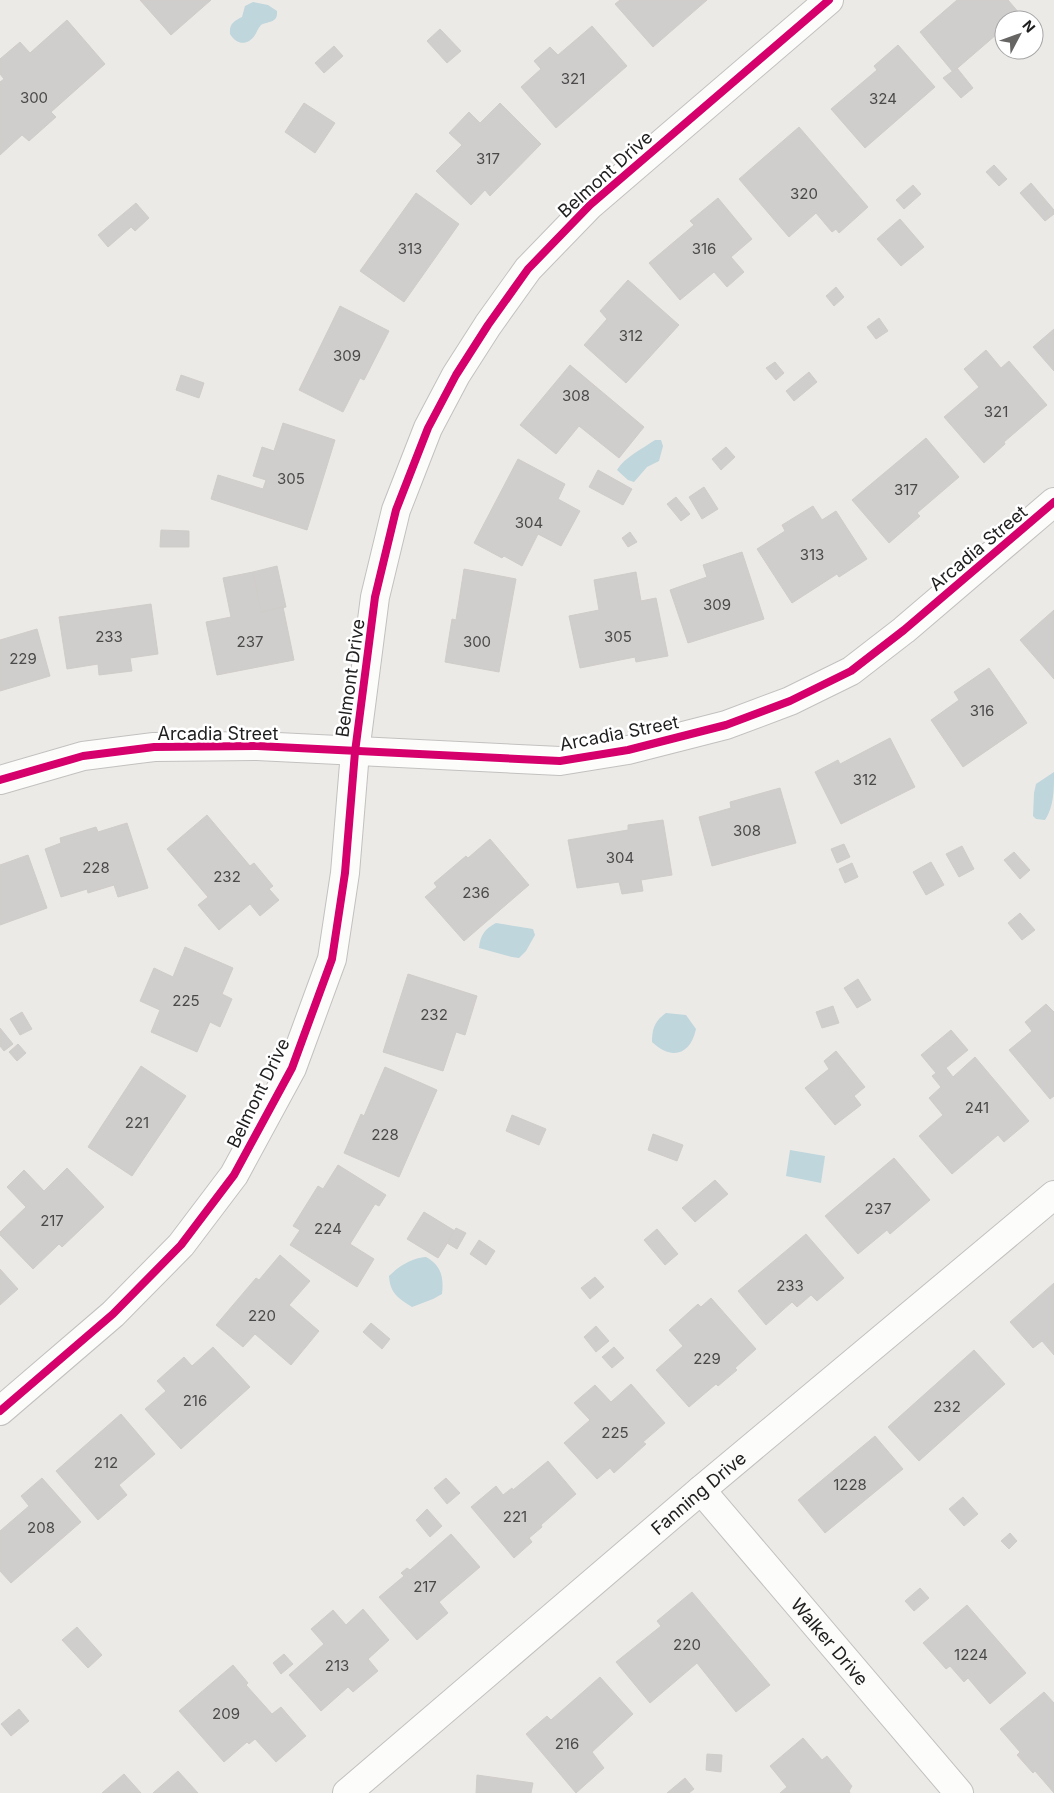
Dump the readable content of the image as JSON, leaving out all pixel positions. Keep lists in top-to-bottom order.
{
  "streets": {
    "street": [
      "Belmont Drive",
      "Arcadia Street",
      "Fanning Drive",
      "Walker Drive"
    ]
  },
  "crossings": [
    ["Belmont Drive", "Arcadia Street"],
    ["Fanning Drive", "Walker Drive"]
  ],
  "house_numbers": [
    "321",
    "300",
    "324",
    "317",
    "320",
    "313",
    "316",
    "312",
    "309",
    "308",
    "321",
    "305",
    "317",
    "304",
    "313",
    "309",
    "233",
    "305",
    "237",
    "300",
    "229",
    "316",
    "312",
    "308",
    "304",
    "228",
    "232",
    "236",
    "225",
    "232",
    "241",
    "221",
    "228",
    "237",
    "217",
    "224",
    "233",
    "220",
    "229",
    "216",
    "232",
    "225",
    "212",
    "1228",
    "221",
    "208",
    "217",
    "220",
    "1224",
    "213",
    "209",
    "216"
  ],
  "north": "top right"
}
